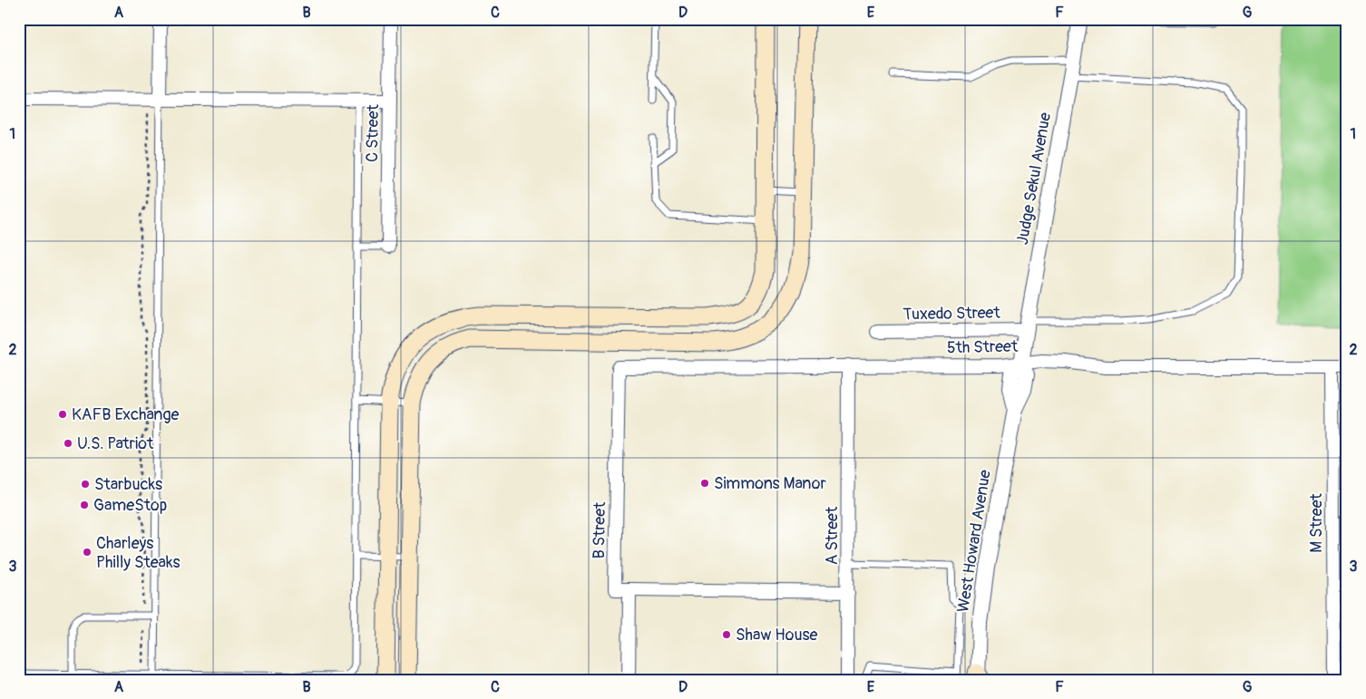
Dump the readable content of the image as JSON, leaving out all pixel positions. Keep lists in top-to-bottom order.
{
  "streets": {
    "street": [
      "C Street",
      "Judge Sekul Avenue",
      "Tuxedo Street",
      "5th Street",
      "M Street",
      "B Street",
      "A Street",
      "West Howard Avenue"
    ]
  },
  "crossings": [
    ["Judge Sekul Avenue", "Tuxedo Street"],
    ["Judge Sekul Avenue", "West Howard Avenue"],
    ["Tuxedo Street", "West Howard Avenue"],
    ["5th Street", "M Street"],
    ["5th Street", "B Street"],
    ["5th Street", "A Street"],
    ["5th Street", "West Howard Avenue"]
  ],
  "places": [
    "KAFB Exchange",
    "U.S. Patriot",
    "Simmons Manor",
    "Starbucks",
    "GameStop",
    "Charleys Philly Steaks",
    "Shaw House"
  ],
  "grid": {
    "columns": [
      "A",
      "B",
      "C",
      "D",
      "E",
      "F",
      "G"
    ],
    "rows": ["1", "2", "3"]
  }
}
